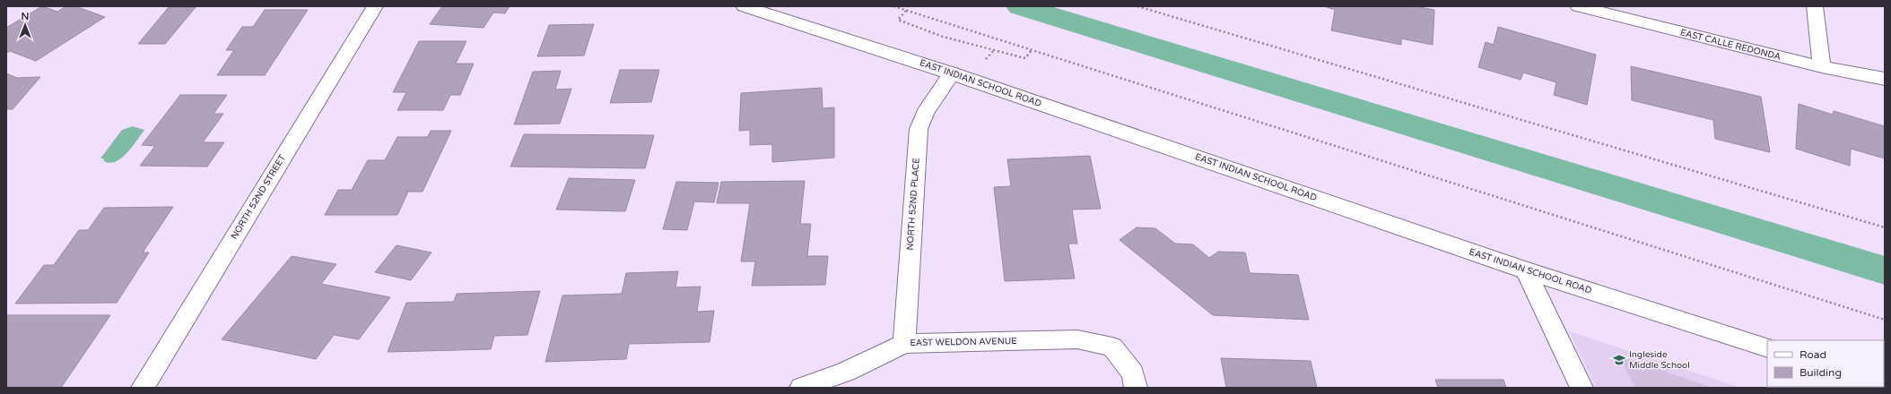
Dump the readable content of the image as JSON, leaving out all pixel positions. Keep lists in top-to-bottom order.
{
  "streets": {
    "street": [
      "EAST CALLE REDONDA",
      "EAST INDIAN SCHOOL ROAD",
      "NORTH 52ND STREET",
      "NORTH 52ND PLACE",
      "EAST WELDON AVENUE"
    ]
  },
  "crossings": [
    ["EAST INDIAN SCHOOL ROAD", "NORTH 52ND PLACE"],
    ["NORTH 52ND PLACE", "EAST WELDON AVENUE"]
  ],
  "places": {
    "school or university": ["Ingleside Middle School"]
  },
  "legend": ["Road", "Building"],
  "north": "top"
}
